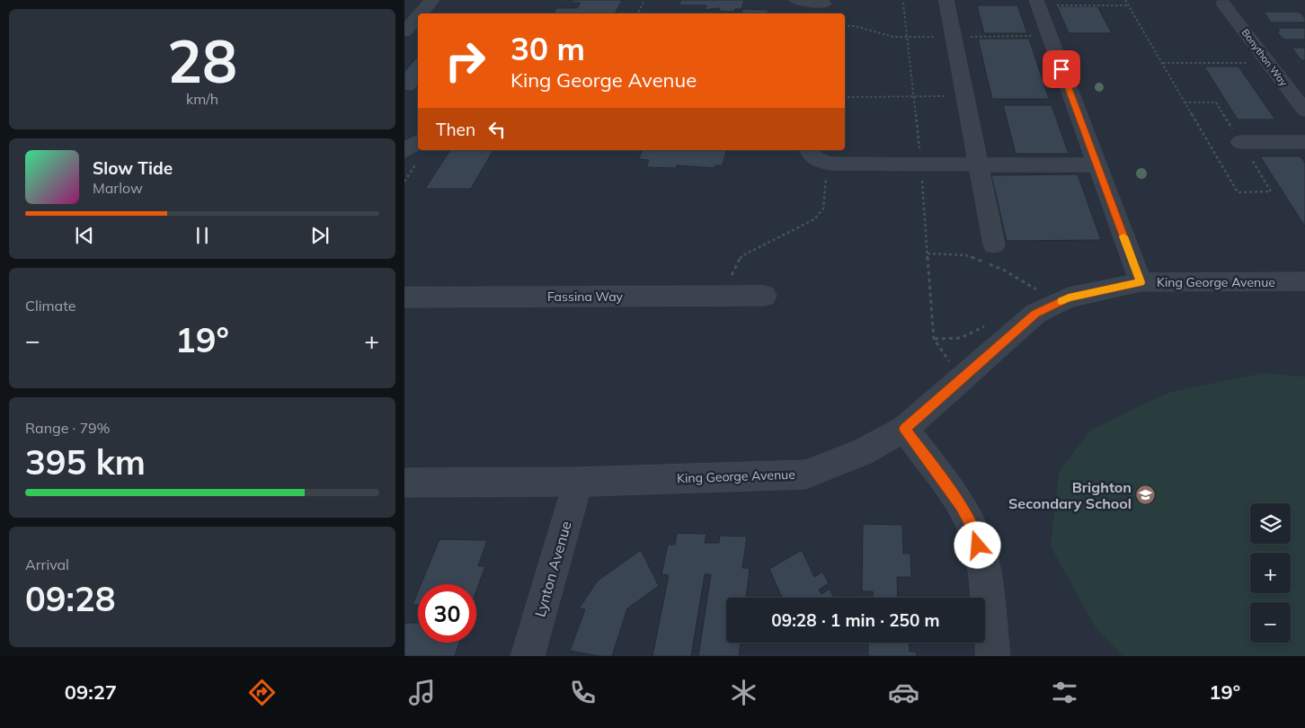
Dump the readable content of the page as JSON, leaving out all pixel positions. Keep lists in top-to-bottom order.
{
  "streets": {
    "street": [
      "Bonython Way",
      "King George Avenue",
      "Fassina Way",
      "Lynton Avenue"
    ]
  },
  "crossings": [
    ["King George Avenue", "Lynton Avenue"]
  ],
  "places": {
    "school or university": ["Brighton Secondary School"]
  },
  "page": {
    "tile": [
      ["28", "km/h"],
      "Climate",
      ["Range · 79%", "395 km"],
      ["Arrival", "09:28"]
    ],
    "turn": ["30 m", "King George Avenue"],
    "then": "Then",
    "song": ["Slow Tide", "Marlow"],
    "heat": ["−", "19°", "+"],
    "map_buttons": ["+", "−"],
    "limit": "30",
    "trip": "09:28 · 1 min · 250 m",
    "tabs": ["09:27", "19°"]
  }
}
